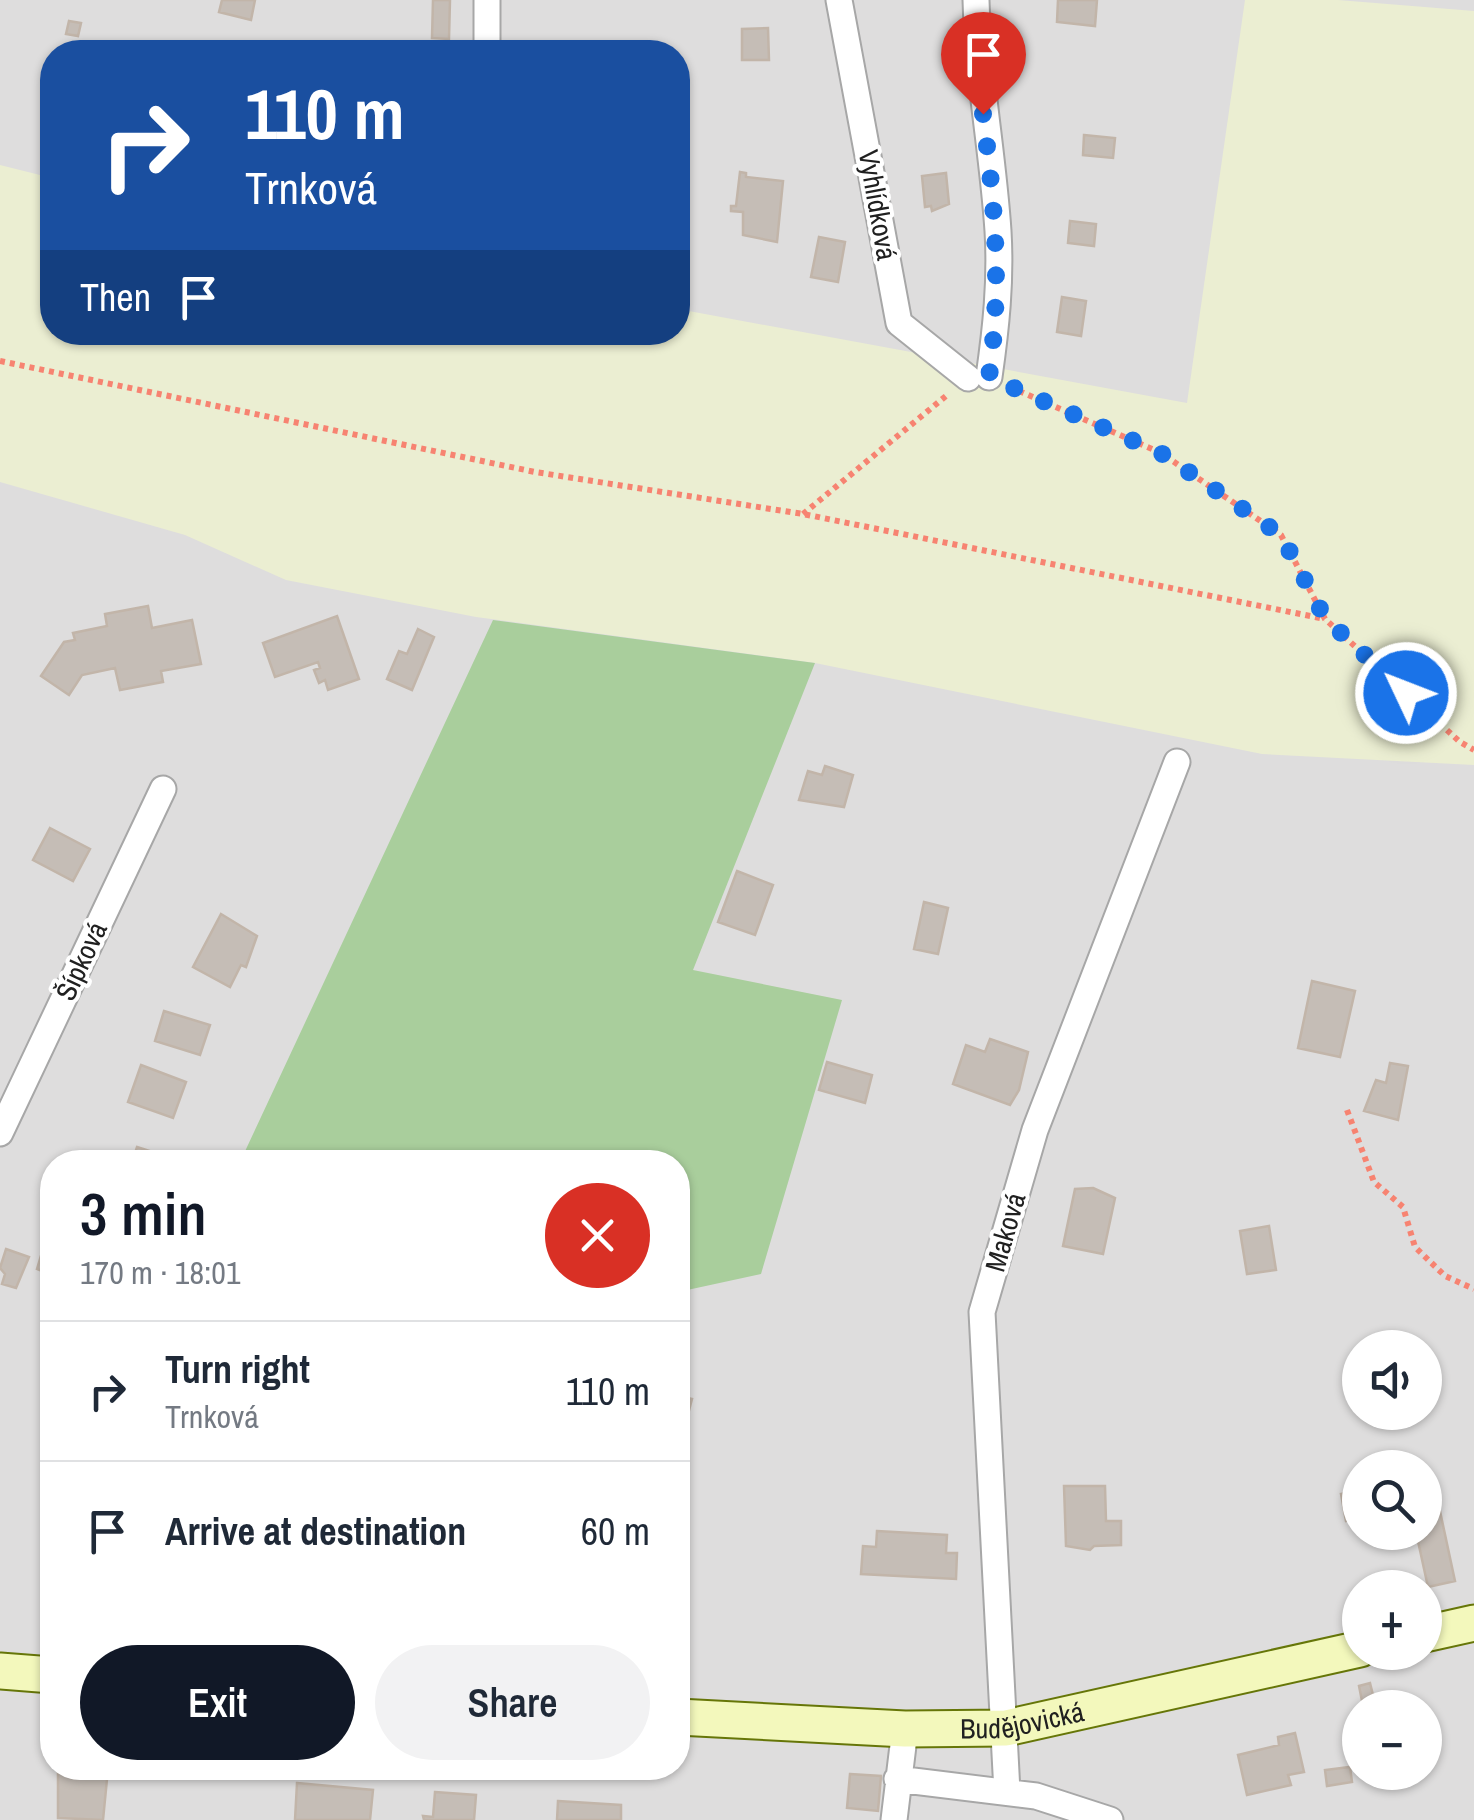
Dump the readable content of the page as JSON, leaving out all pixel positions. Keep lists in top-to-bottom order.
{
  "streets": {
    "main road": ["Budějovická"],
    "street": ["Vyhlídková", "Šípková", "Maková"]
  },
  "crossings": [
    ["Maková", "Budějovická"]
  ],
  "page": {
    "turn": ["110 m", "Trnková"],
    "then": "Then",
    "heading": ["3 min", "170 m · 18:01"],
    "list": [
      {
        "name": "Turn right",
        "note": "Trnková",
        "value": "110 m"
      },
      {
        "name": "Arrive at destination",
        "value": "60 m"
      }
    ],
    "map_buttons": ["+", "−"],
    "buttons": ["Exit", "Share"]
  }
}
